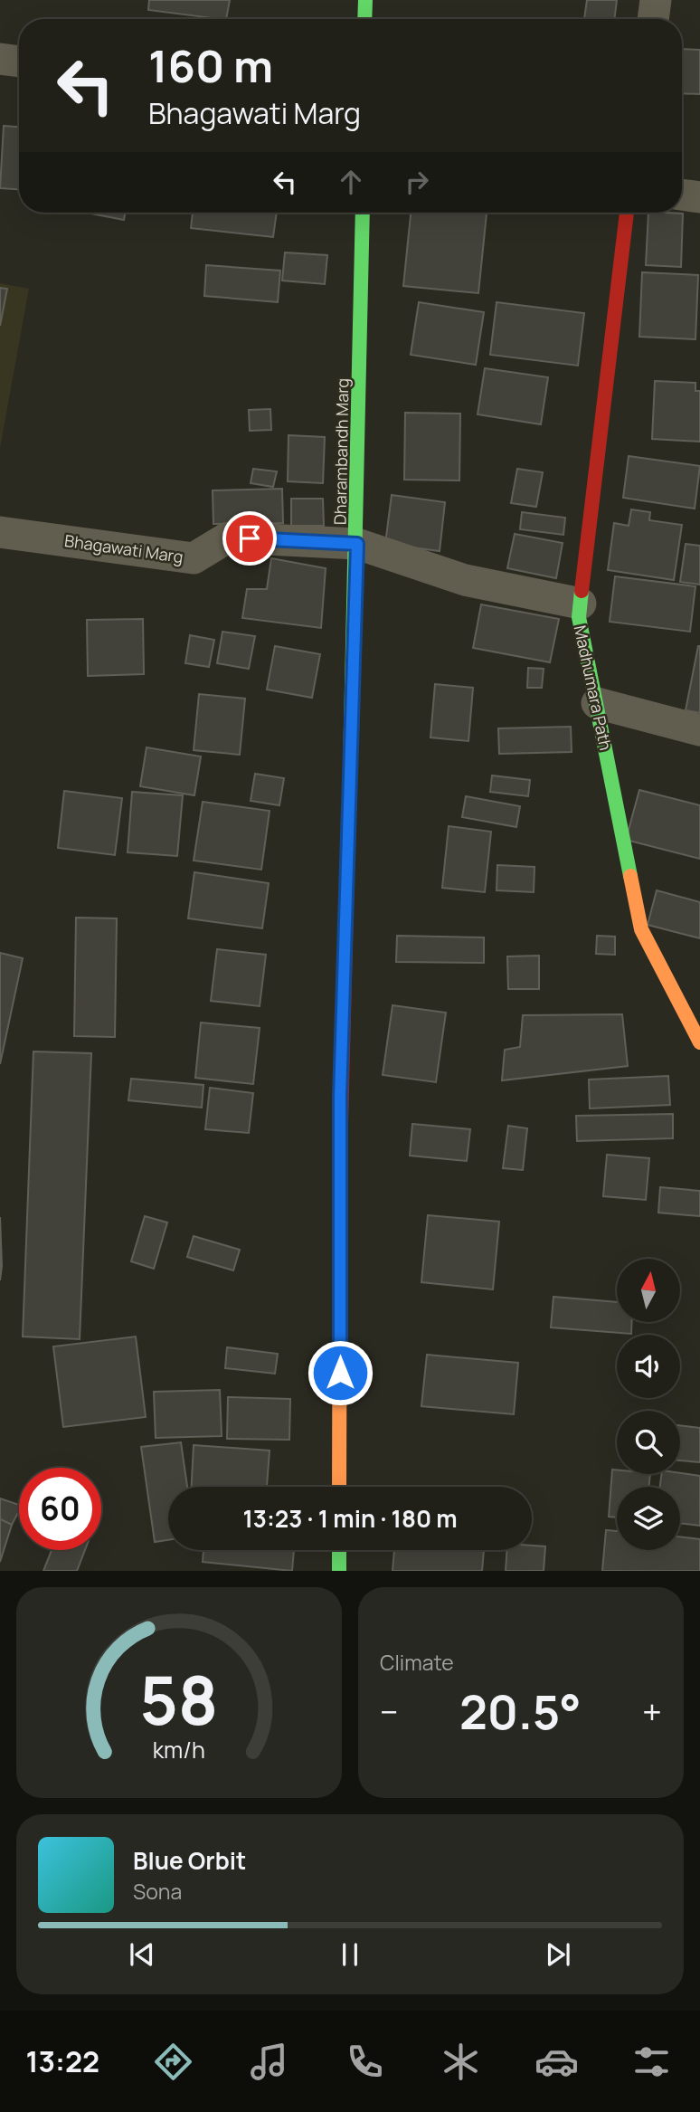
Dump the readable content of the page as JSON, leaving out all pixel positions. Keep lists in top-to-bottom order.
{
  "streets": {
    "main road": ["Dharambandh Marg", "Madhumara Path"],
    "street": ["Bhagawati Marg"]
  },
  "crossings": [
    ["Dharambandh Marg", "Bhagawati Marg"],
    ["Bhagawati Marg", "Madhumara Path"]
  ],
  "north": "top",
  "page": {
    "turn": ["160 m", "Bhagawati Marg"],
    "limit": "60",
    "trip": "13:23 · 1 min · 180 m",
    "tile": "Climate",
    "heat": ["−", "20.5°", "+"],
    "song": ["Blue Orbit", "Sona"],
    "tabs": "13:22",
    "gauge": ["58", "km/h"]
  }
}
